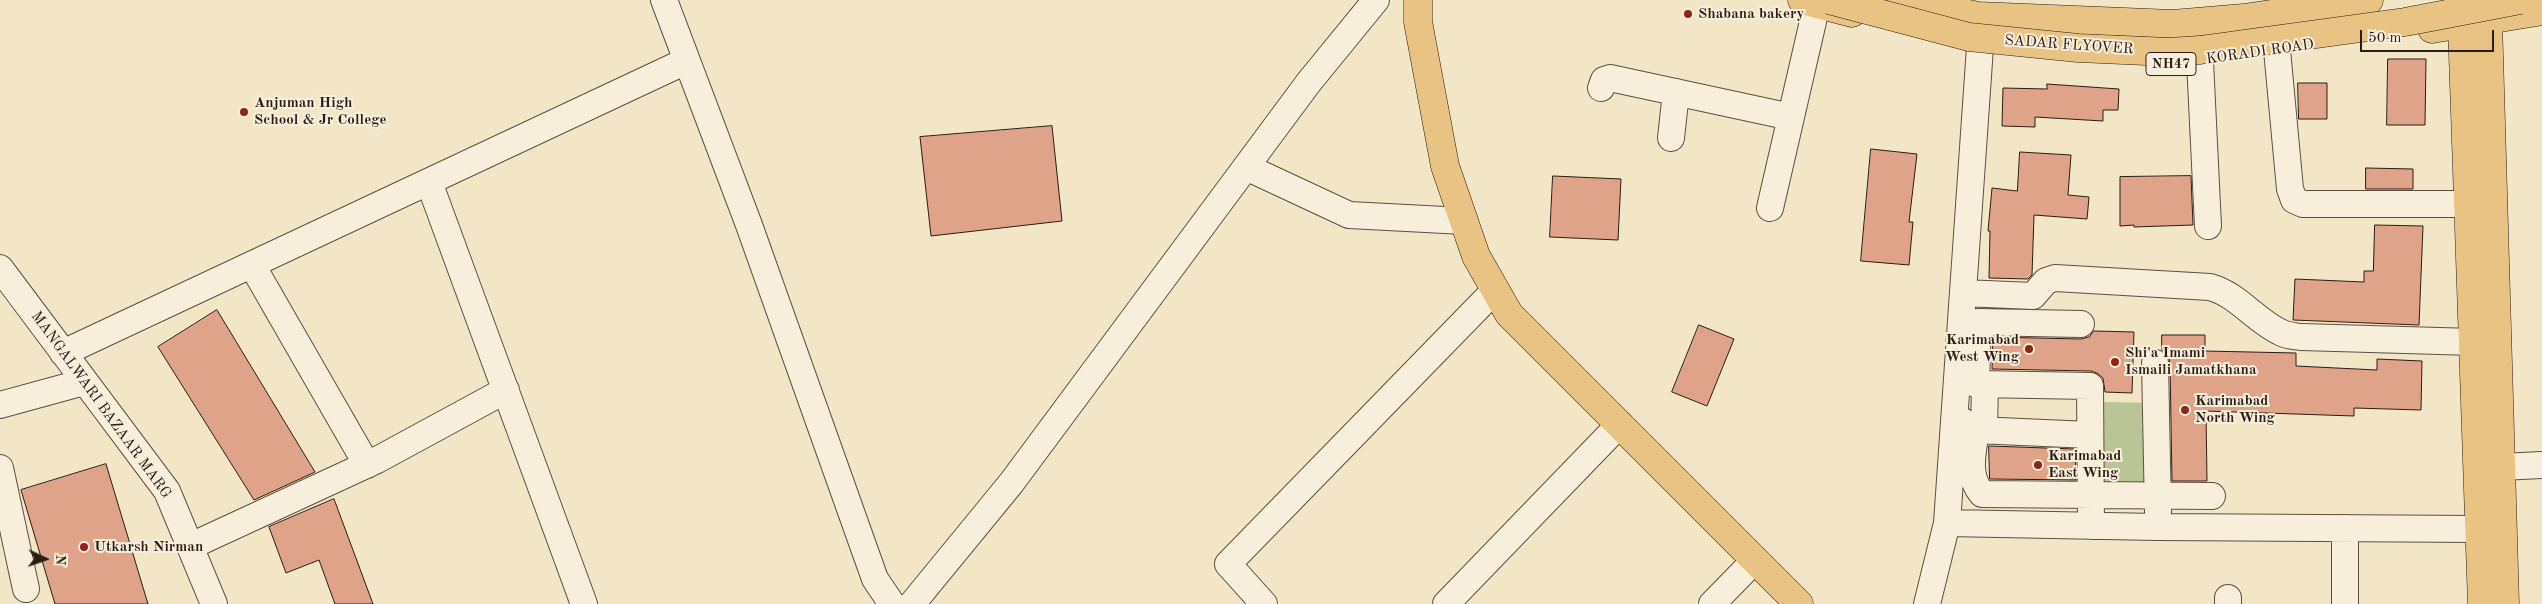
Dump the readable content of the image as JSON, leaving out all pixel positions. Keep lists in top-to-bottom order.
{
  "streets": {
    "main road": ["SADAR FLYOVER", "KORADI ROAD", "NH47"],
    "street": ["MANGALWARI BAZAAR MARG"]
  },
  "crossings": [
    ["SADAR FLYOVER", "KORADI ROAD"]
  ],
  "places": [
    "Shabana bakery",
    "Anjuman High School & Jr College",
    "Karimabad West Wing",
    "Shi'a Imami Ismaili Jamatkhana",
    "Karimabad North Wing",
    "Karimabad East Wing",
    "Utkarsh Nirman"
  ],
  "scale_bar": "50 m",
  "north": "right"
}
